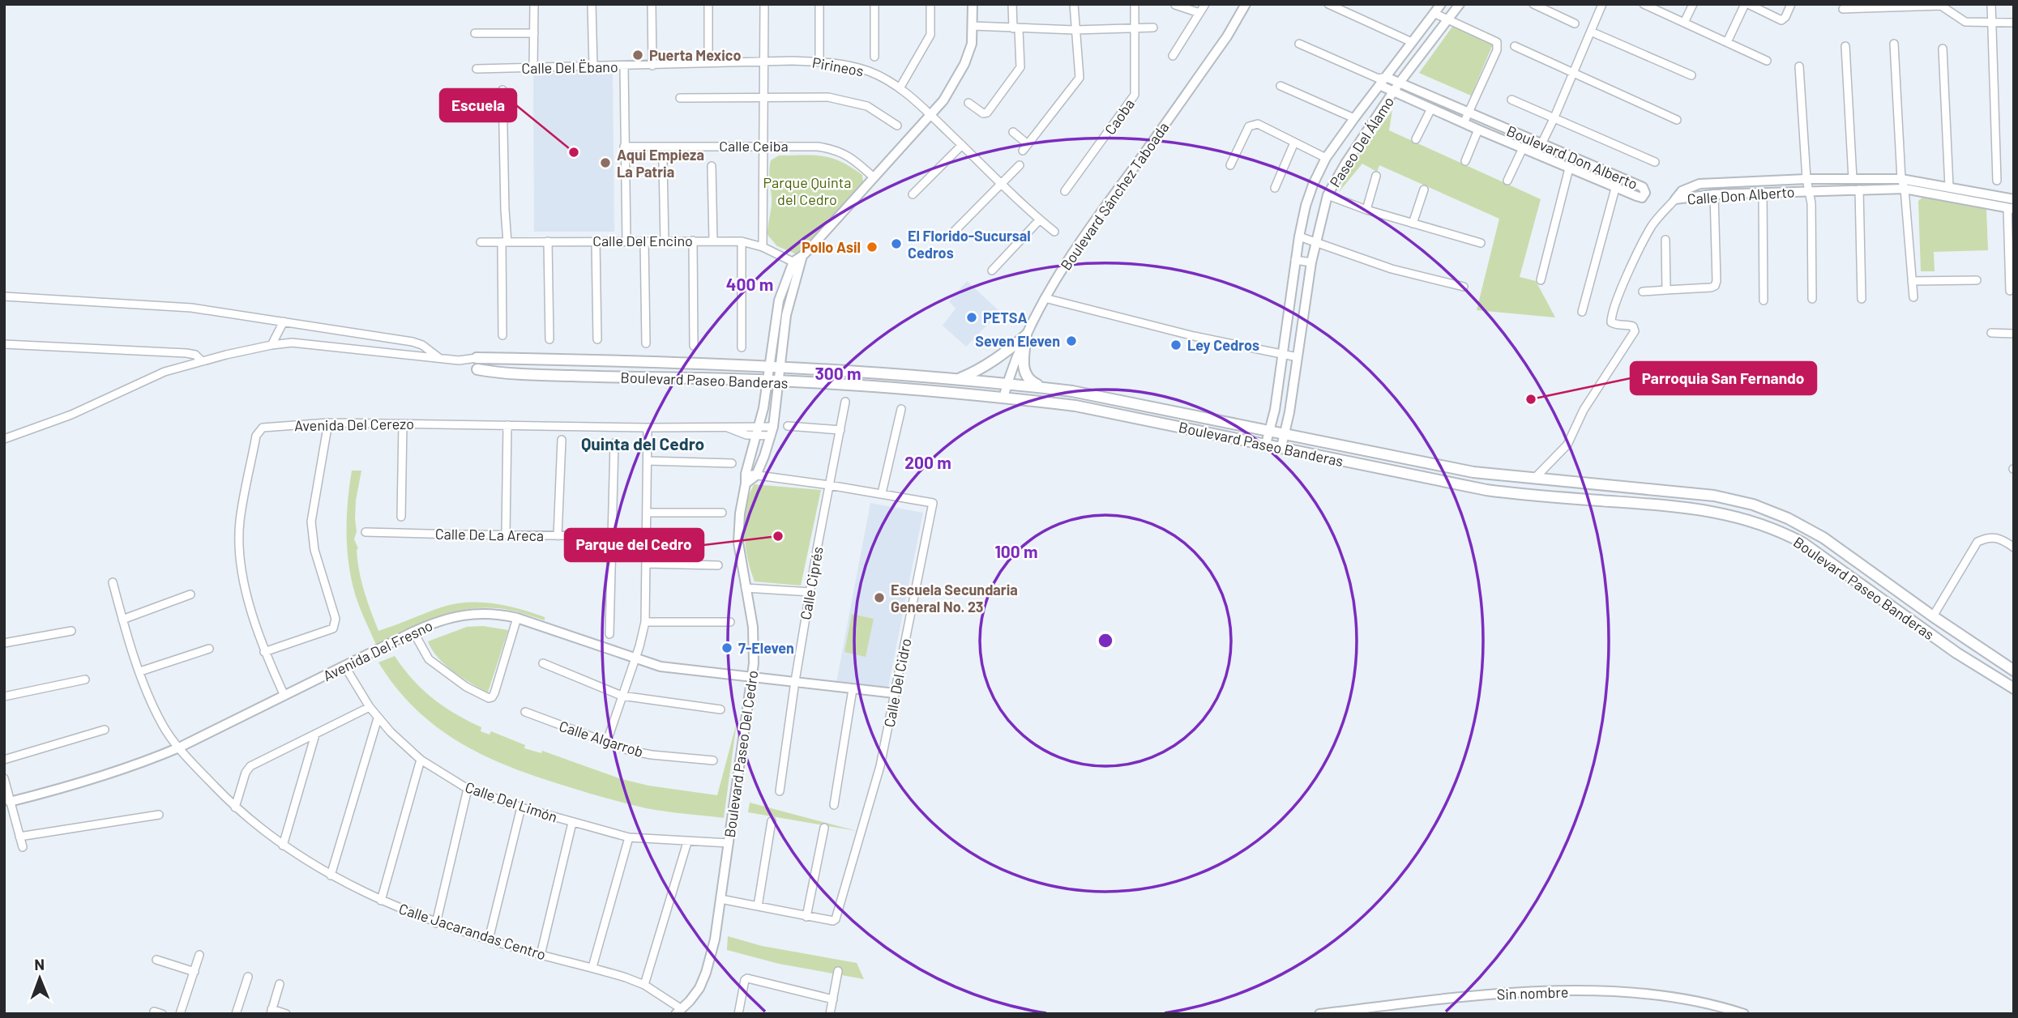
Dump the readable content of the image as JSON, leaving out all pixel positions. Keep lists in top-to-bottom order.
{
  "streets": {
    "main road": ["Boulevard Paseo Banderas"],
    "street": [
      "Pirineos",
      "Calle Del Ëbano",
      "Caoba",
      "Paseo Del Álamo",
      "Calle Ceiba",
      "Boulevard Don Alberto",
      "Calle Don Alberto",
      "Boulevard Sánchez Taboada",
      "Calle Del Encino",
      "Avenida Del Cerezo",
      "Calle De La Areca",
      "Calle Ciprés",
      "Avenida Del Fresno",
      "Calle Del Cidro",
      "Calle Algarrob",
      "Boulevard Paseo Del Cedro",
      "Calle Del Limón",
      "Calle Jacarandas Centro",
      "Sin nombre"
    ]
  },
  "crossings": [
    ["Pirineos", "Calle Del Ëbano"],
    ["Paseo Del Álamo", "Boulevard Don Alberto"],
    ["Paseo Del Álamo", "Boulevard Paseo Banderas"],
    ["Boulevard Sánchez Taboada", "Boulevard Paseo Banderas"],
    ["Avenida Del Cerezo", "Avenida Del Fresno"],
    ["Calle Ciprés", "Avenida Del Fresno"],
    ["Calle Ciprés", "Calle Del Cidro"],
    ["Avenida Del Fresno", "Calle Del Cidro"],
    ["Avenida Del Fresno", "Boulevard Paseo Del Cedro"],
    ["Avenida Del Fresno", "Calle Del Limón"],
    ["Avenida Del Fresno", "Calle Jacarandas Centro"],
    ["Calle Del Cidro", "Boulevard Paseo Del Cedro"],
    ["Boulevard Paseo Del Cedro", "Calle Del Limón"],
    ["Boulevard Paseo Del Cedro", "Calle Jacarandas Centro"]
  ],
  "districts": ["Quinta del Cedro"],
  "parks": ["Parque Quinta del Cedro"],
  "places": [
    "Puerta Mexico",
    "Escuela",
    "Aqui Empieza La Patria",
    "El Florido-Sucursal Cedros",
    "Pollo Asil",
    "PETSA",
    "Seven Eleven",
    "Ley Cedros",
    "Parroquia San Fernando",
    "Parque del Cedro",
    "Escuela Secundaria General No. 23",
    "7-Eleven"
  ],
  "north": "top",
  "rings": [
    "400 m",
    "300 m",
    "200 m",
    "100 m"
  ]
}
